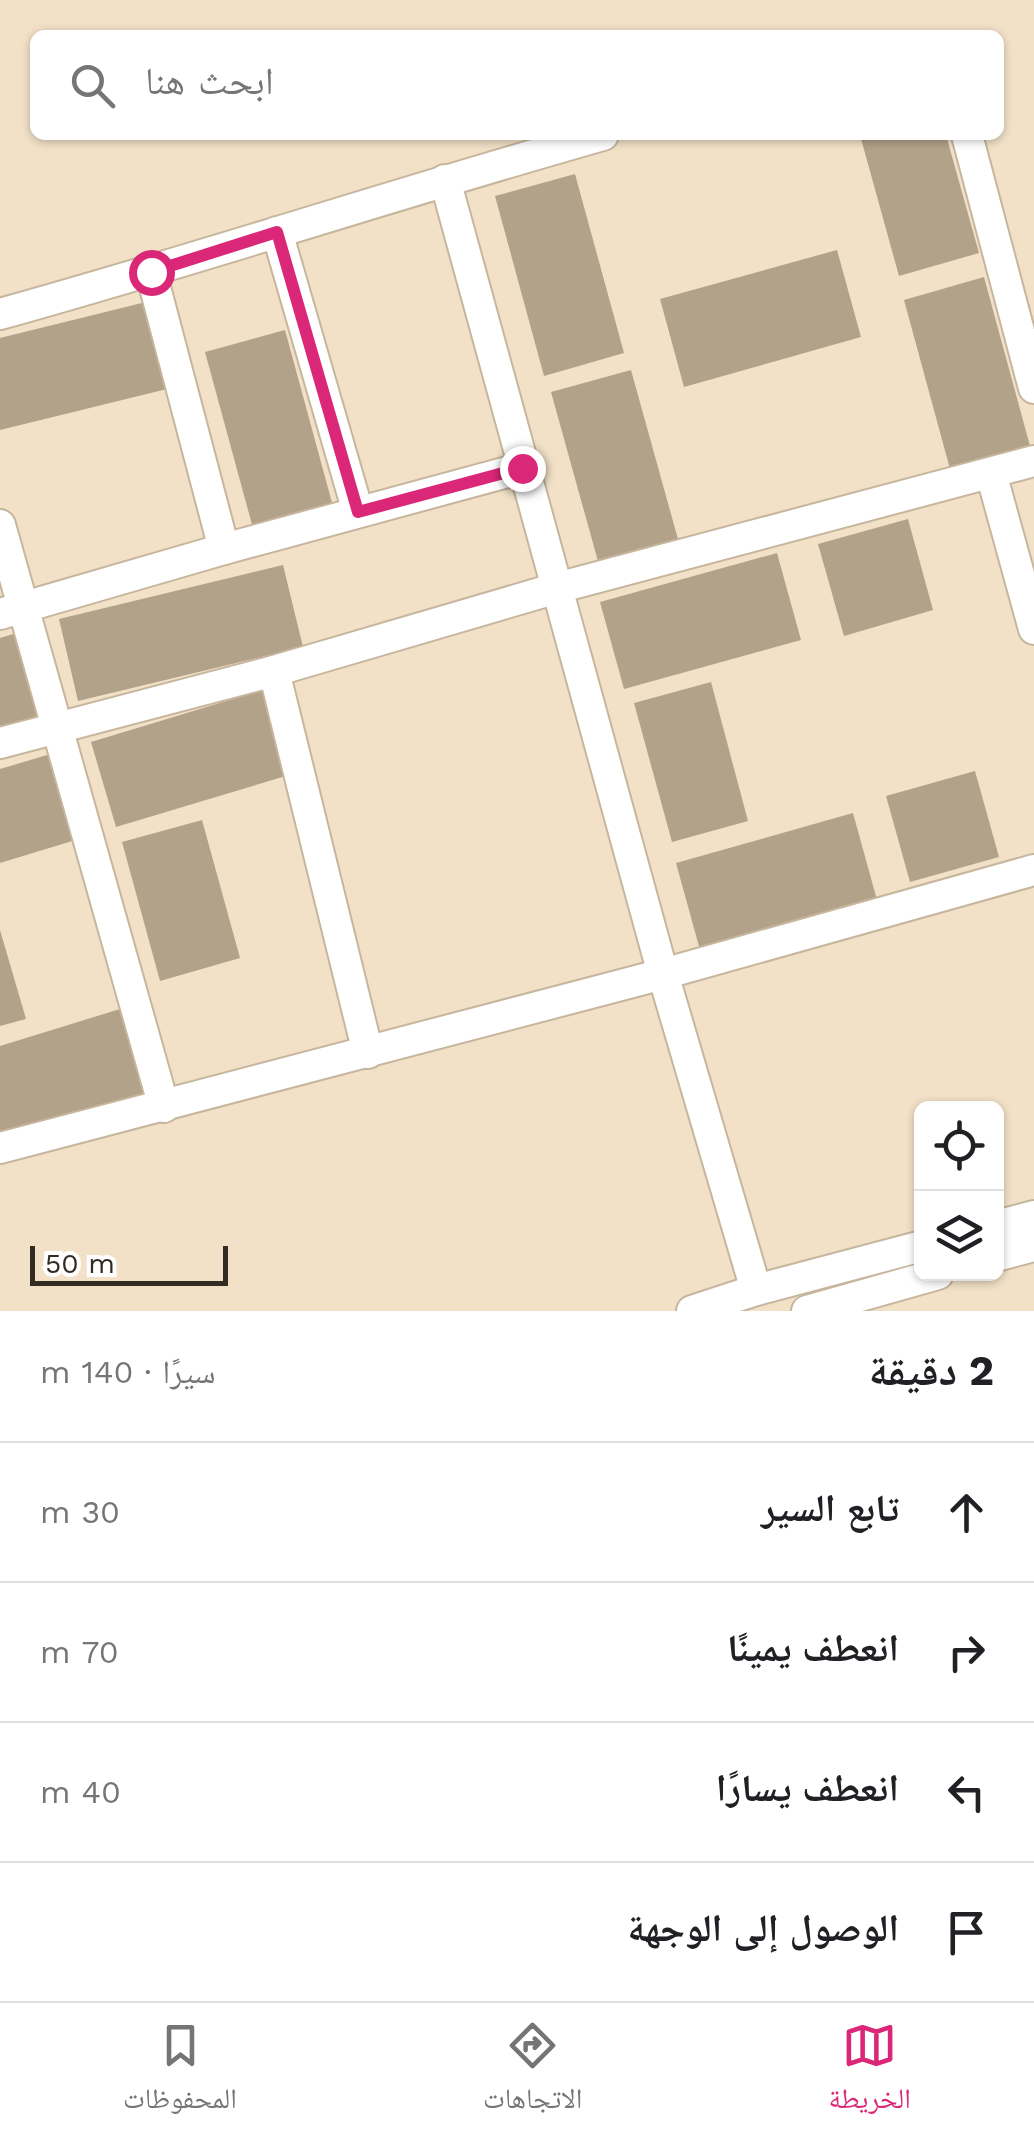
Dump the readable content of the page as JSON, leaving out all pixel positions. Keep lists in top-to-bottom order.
{
  "scale_bar": "50 m",
  "page": {
    "search": "ابحث هنا",
    "scale": "50 m",
    "heading": ["2 دقيقة", "سيرًا · 140 m"],
    "list": [
      ["تابع السير", "30 m"],
      ["انعطف يمينًا", "70 m"],
      ["انعطف يسارًا", "40 m"],
      "الوصول إلى الوجهة"
    ],
    "nav": ["الخريطة", "الاتجاهات", "المحفوظات"]
  }
}
